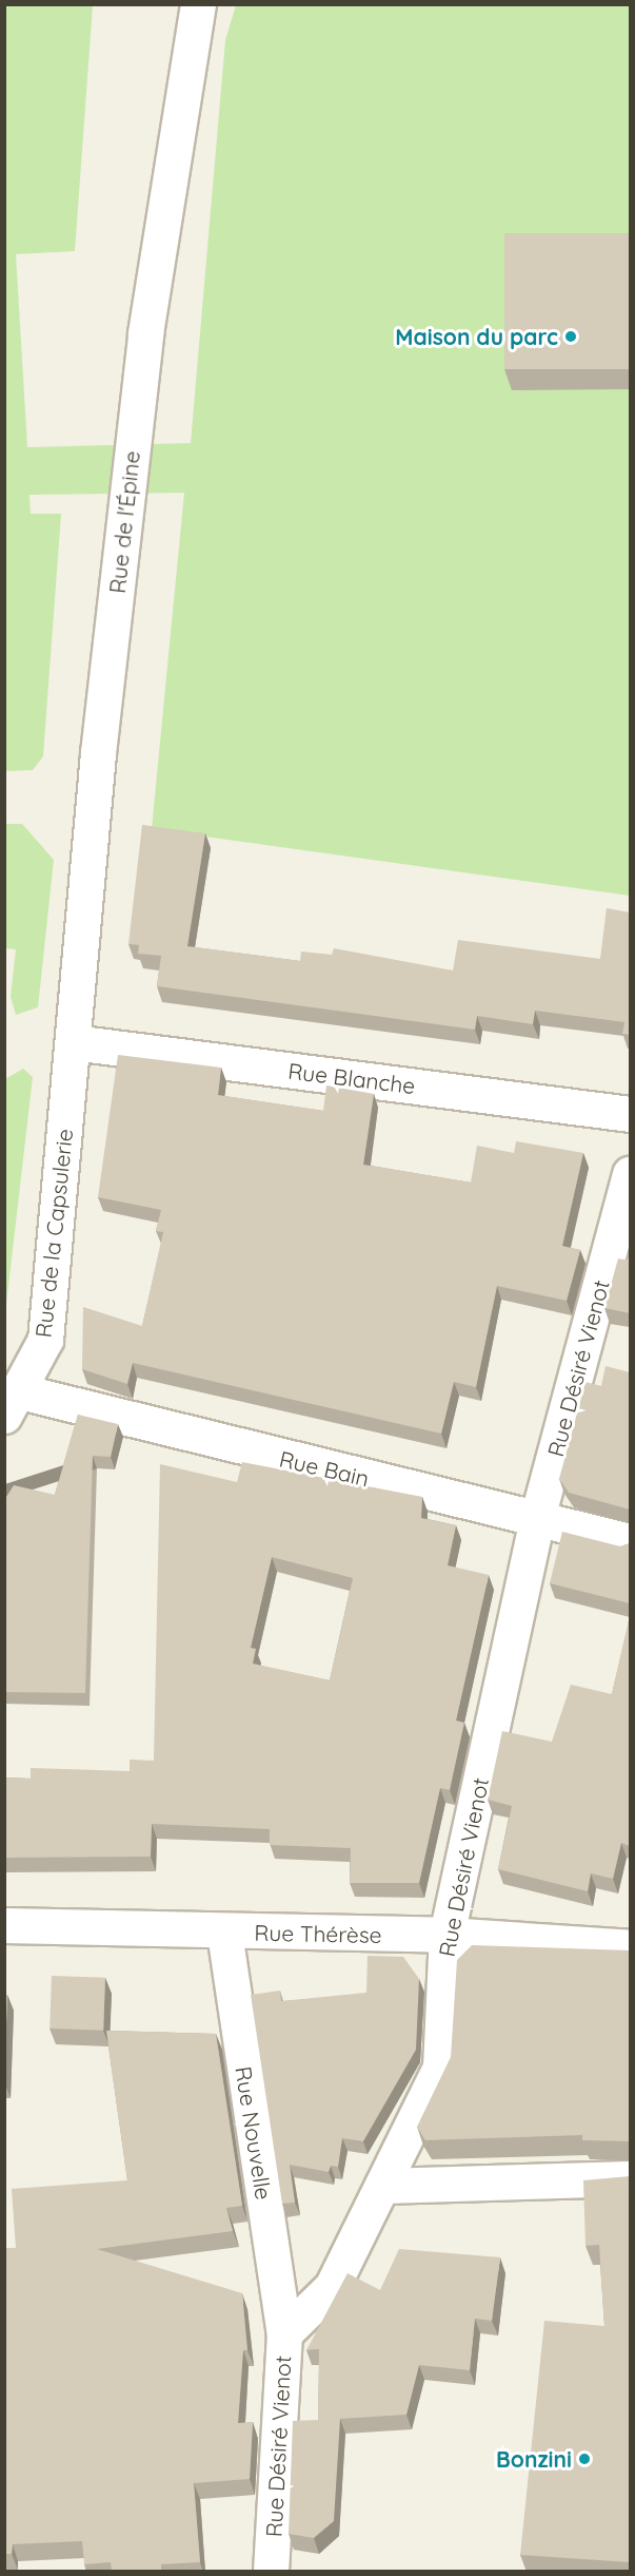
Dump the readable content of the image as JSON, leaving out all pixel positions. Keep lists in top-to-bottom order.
{
  "streets": {
    "street": [
      "Rue de l'Épine",
      "Rue Blanche",
      "Rue de la Capsulerie",
      "Rue Désiré Vienot",
      "Rue Bain",
      "Rue Thérèse",
      "Rue Nouvelle"
    ]
  },
  "crossings": [
    ["Rue de l'Épine", "Rue Blanche"],
    ["Rue de l'Épine", "Rue de la Capsulerie"],
    ["Rue Blanche", "Rue de la Capsulerie"],
    ["Rue de la Capsulerie", "Rue Bain"],
    ["Rue Désiré Vienot", "Rue Bain"],
    ["Rue Désiré Vienot", "Rue Thérèse"],
    ["Rue Désiré Vienot", "Rue Nouvelle"],
    ["Rue Thérèse", "Rue Nouvelle"]
  ],
  "places": ["Maison du parc", "Bonzini"]
}
